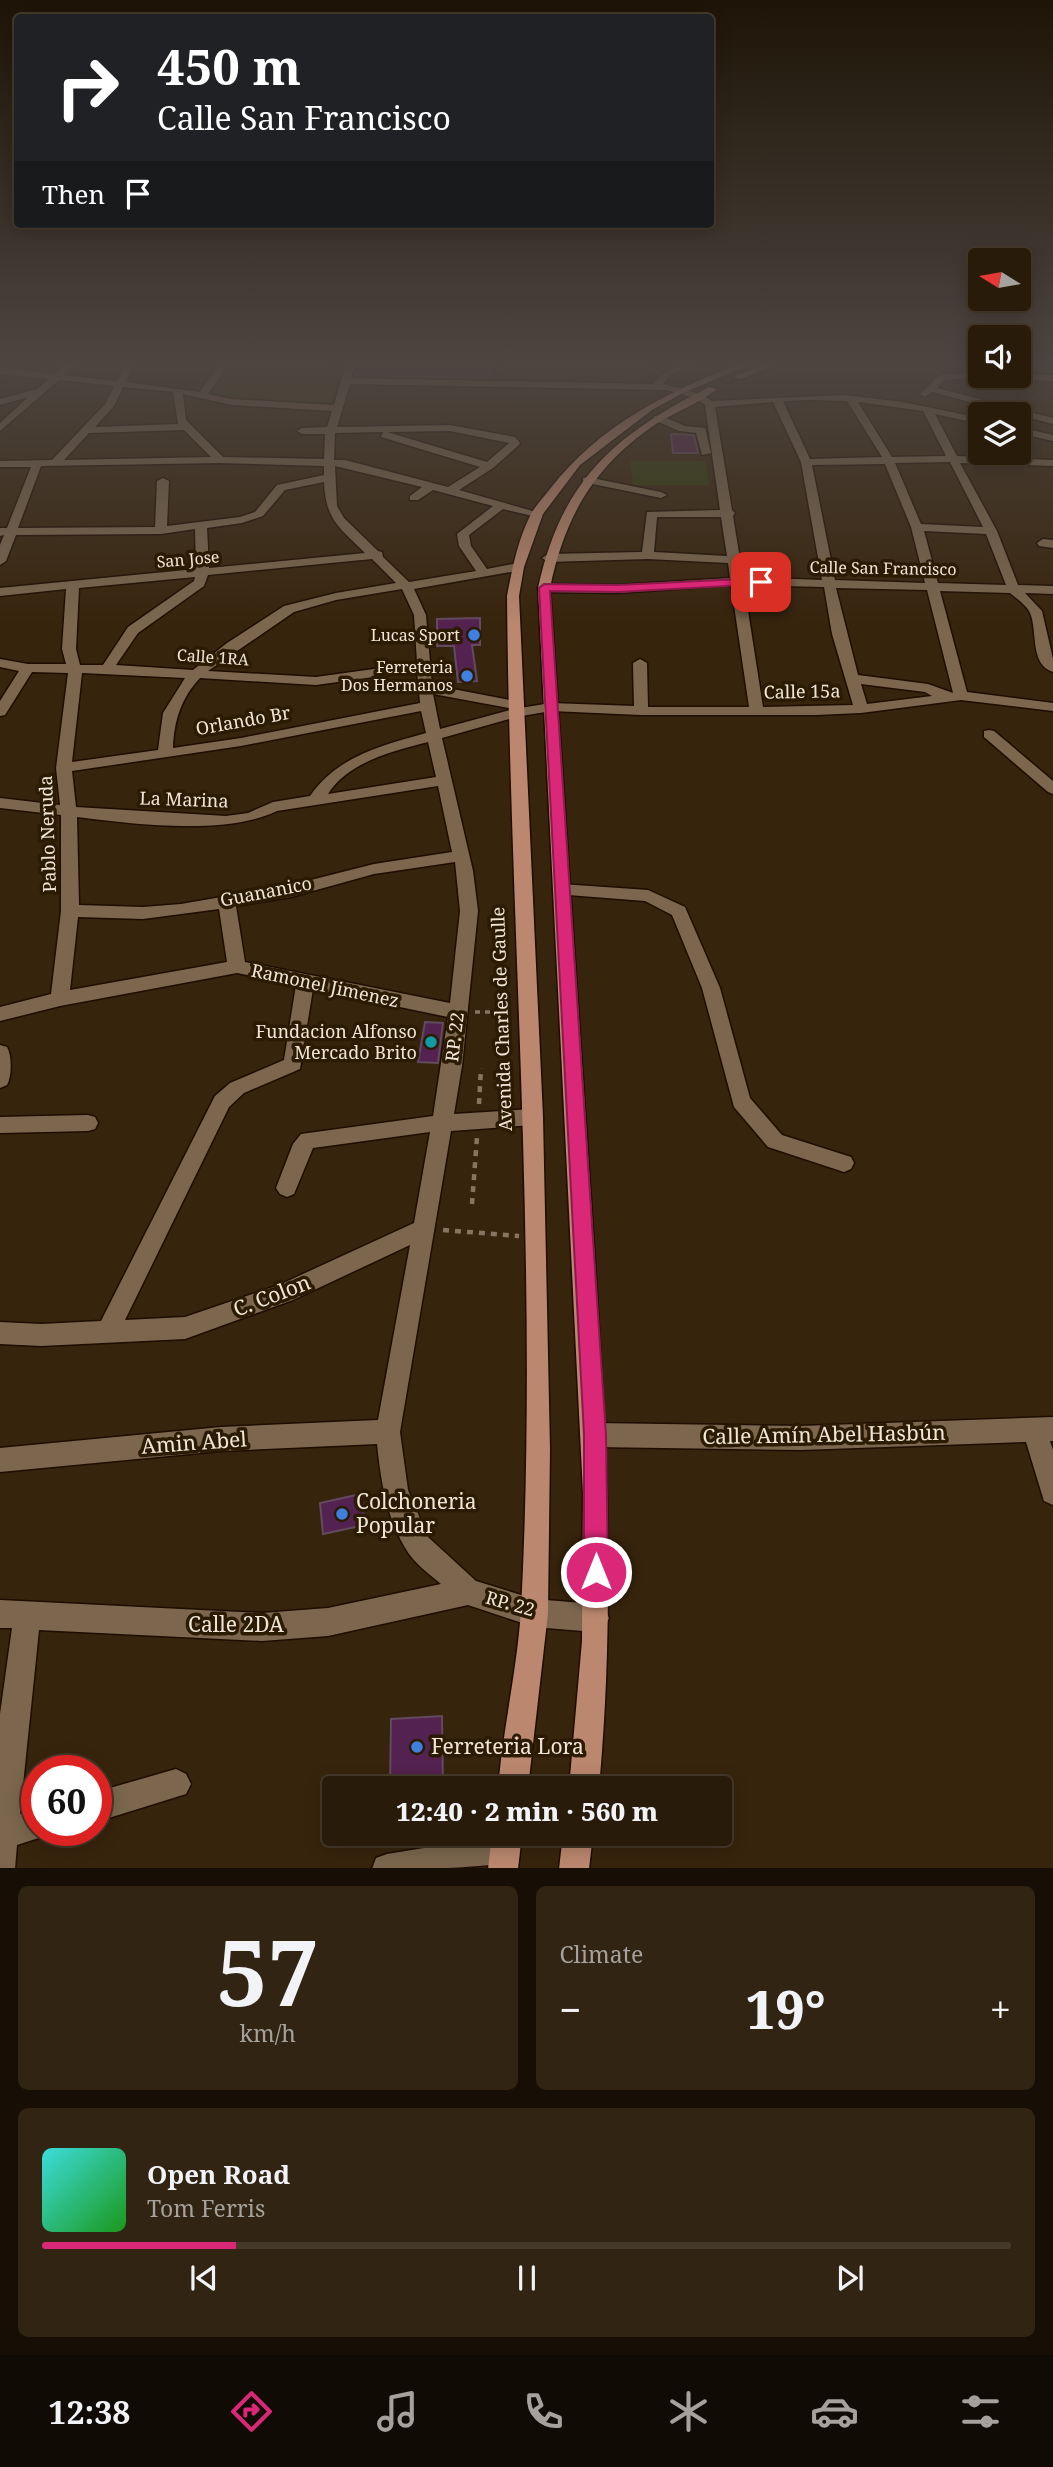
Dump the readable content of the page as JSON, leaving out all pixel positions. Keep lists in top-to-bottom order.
{
  "streets": {
    "main road": ["Avenida Charles de Gaulle"],
    "street": [
      "San Jose",
      "Calle San Francisco",
      "Calle 1RA",
      "Calle 15a",
      "Orlando Br",
      "La Marina",
      "Pablo Neruda",
      "Guananico",
      "Ramonel Jimenez",
      "RP. 22",
      "C. Colon",
      "Calle Amín Abel Hasbún",
      "Amin Abel",
      "Calle 2DA"
    ]
  },
  "crossings": [
    ["San Jose", "Pablo Neruda"],
    ["San Jose", "RP. 22"],
    ["Calle San Francisco", "Avenida Charles de Gaulle"],
    ["Calle 1RA", "Pablo Neruda"],
    ["Calle 1RA", "RP. 22"],
    ["Calle 15a", "Avenida Charles de Gaulle"],
    ["Orlando Br", "Pablo Neruda"],
    ["Orlando Br", "RP. 22"],
    ["La Marina", "Pablo Neruda"],
    ["La Marina", "RP. 22"],
    ["Pablo Neruda", "Guananico"],
    ["Pablo Neruda", "Ramonel Jimenez"],
    ["Guananico", "RP. 22"],
    ["Ramonel Jimenez", "RP. 22"],
    ["Avenida Charles de Gaulle", "RP. 22"],
    ["Avenida Charles de Gaulle", "Calle Amín Abel Hasbún"],
    ["RP. 22", "C. Colon"],
    ["RP. 22", "Amin Abel"],
    ["RP. 22", "Calle 2DA"]
  ],
  "places": [
    "Lucas Sport",
    "Ferreteria Dos Hermanos",
    "Fundacion Alfonso Mercado Brito",
    "Colchoneria Popular",
    "Ferreteria Lora"
  ],
  "north": "left",
  "page": {
    "turn": ["450 m", "Calle San Francisco"],
    "then": "Then",
    "limit": "60",
    "trip": "12:40 · 2 min · 560 m",
    "tile": [
      ["57", "km/h"],
      "Climate"
    ],
    "heat": ["−", "19°", "+"],
    "song": ["Open Road", "Tom Ferris"],
    "tabs": "12:38"
  }
}
